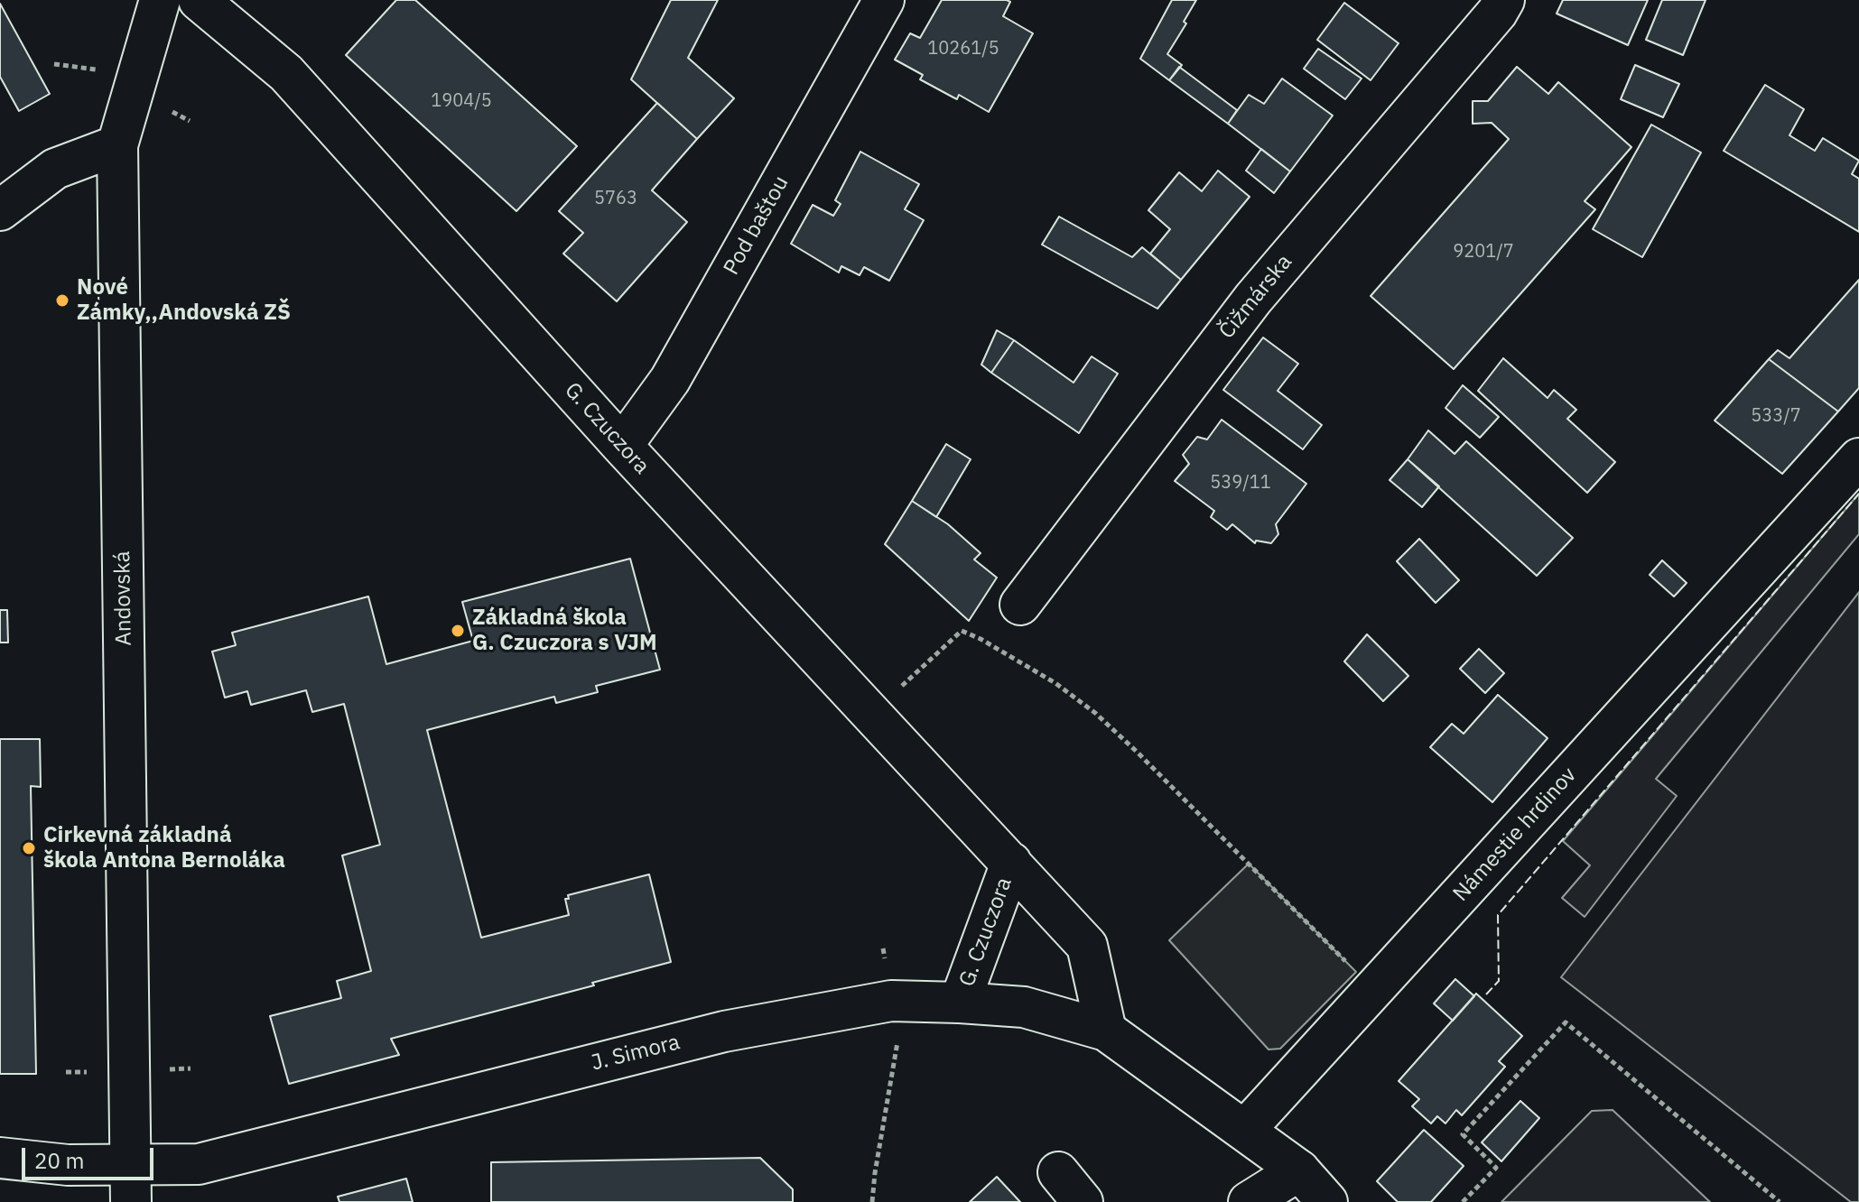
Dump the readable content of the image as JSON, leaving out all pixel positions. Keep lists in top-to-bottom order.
{
  "streets": {
    "street": [
      "Pod baštou",
      "Čižmárska",
      "G. Czuczora",
      "Andovská",
      "Námestie hrdinov",
      "J. Simora"
    ]
  },
  "crossings": [
    ["Pod baštou", "G. Czuczora"],
    ["G. Czuczora", "J. Simora"],
    ["Andovská", "J. Simora"],
    ["Námestie hrdinov", "J. Simora"]
  ],
  "places": ["Nové Zámky,,Andovská ZŠ", "Základná škola G. Czuczora s VJM", "Cirkevná základná škola Antona Bernoláka"],
  "house_numbers": [
    "10261/5",
    "1904/5",
    "5763",
    "9201/7",
    "533/7",
    "539/11"
  ],
  "scale_bar": "20 m"
}
